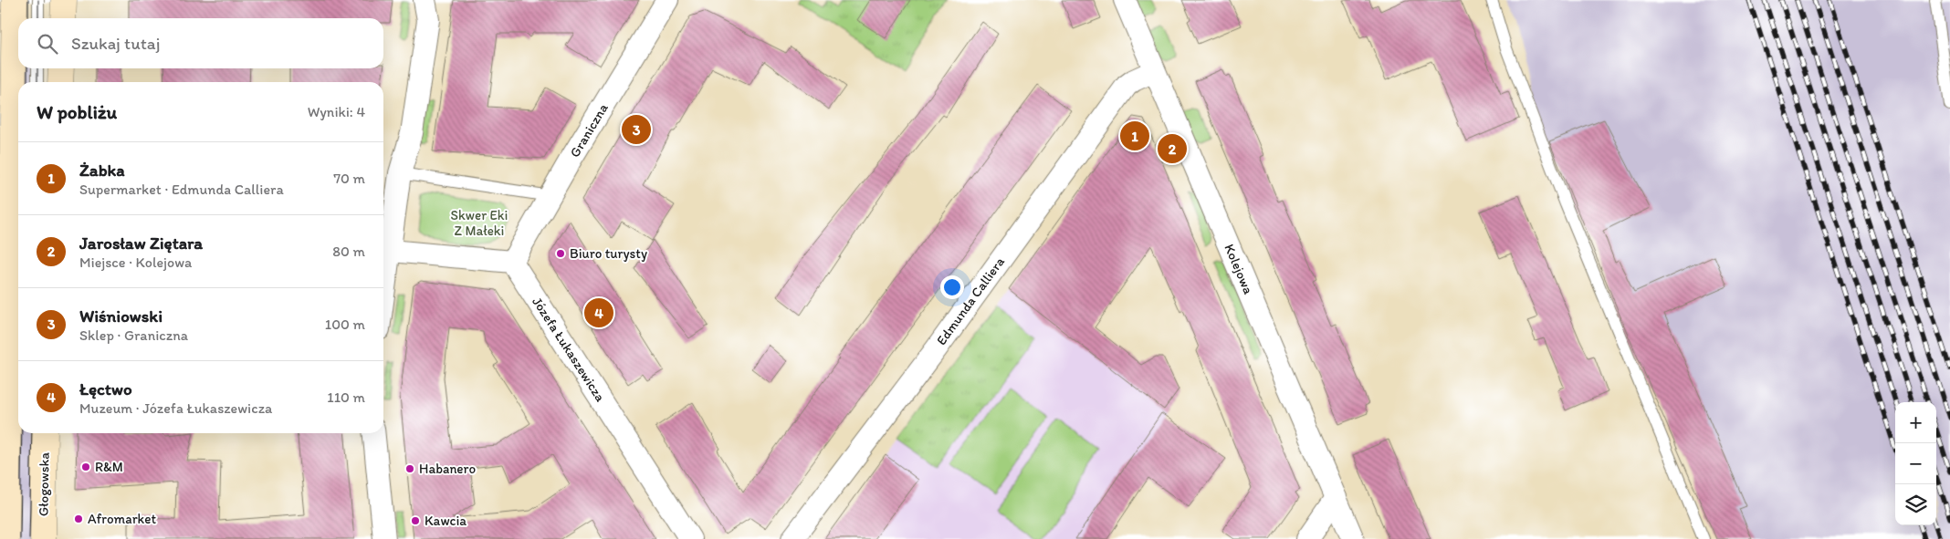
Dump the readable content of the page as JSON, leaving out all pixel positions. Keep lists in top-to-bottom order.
{
  "streets": {
    "street": [
      "Graniczna",
      "Kolejowa",
      "Edmunda Calliera",
      "Józefa Łukaszewicza",
      "Głogowska"
    ]
  },
  "crossings": [
    ["Graniczna", "Józefa Łukaszewicza"],
    ["Kolejowa", "Edmunda Calliera"]
  ],
  "parks": ["Skwer Eki Z Małeki"],
  "places": [
    "Biuro turysty",
    "R&M",
    "Habanero",
    "Afromarket",
    "Kawcia"
  ],
  "page": {
    "search": "Szukaj tutaj",
    "heading": ["W pobliżu", "Wyniki: 4"],
    "pins": [
      "3",
      "1",
      "2",
      "4"
    ],
    "list": [
      {
        "mark": "1",
        "name": "Żabka",
        "note": "Supermarket · Edmunda Calliera",
        "value": "70 m"
      },
      {
        "mark": "2",
        "name": "Jarosław Ziętara",
        "note": "Miejsce · Kolejowa",
        "value": "80 m"
      },
      {
        "mark": "3",
        "name": "Wiśniowski",
        "note": "Sklep · Graniczna",
        "value": "100 m"
      },
      {
        "mark": "4",
        "name": "Łęctwo",
        "note": "Muzeum · Józefa Łukaszewicza",
        "value": "110 m"
      }
    ],
    "map_buttons": ["+", "−"]
  }
}
